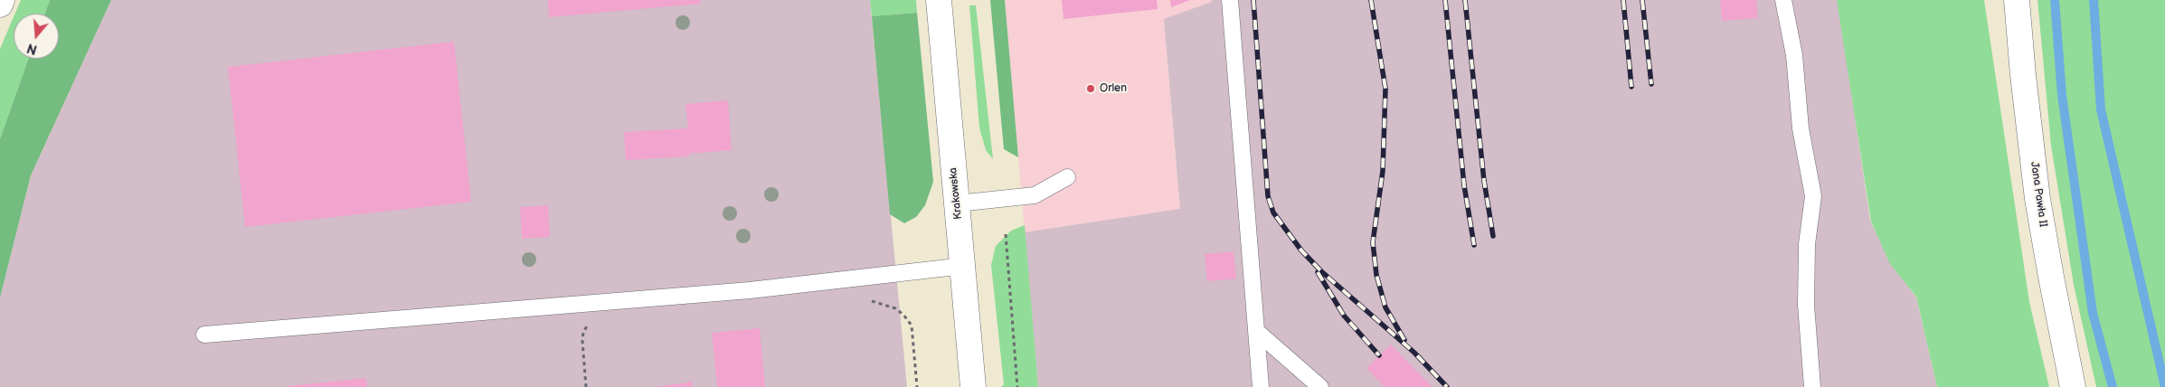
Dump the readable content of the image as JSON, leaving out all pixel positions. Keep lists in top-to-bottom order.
{
  "streets": {
    "street": ["Krakowska", "Jana Pawła II"]
  },
  "places": ["Orlen"],
  "north": "bottom"
}
